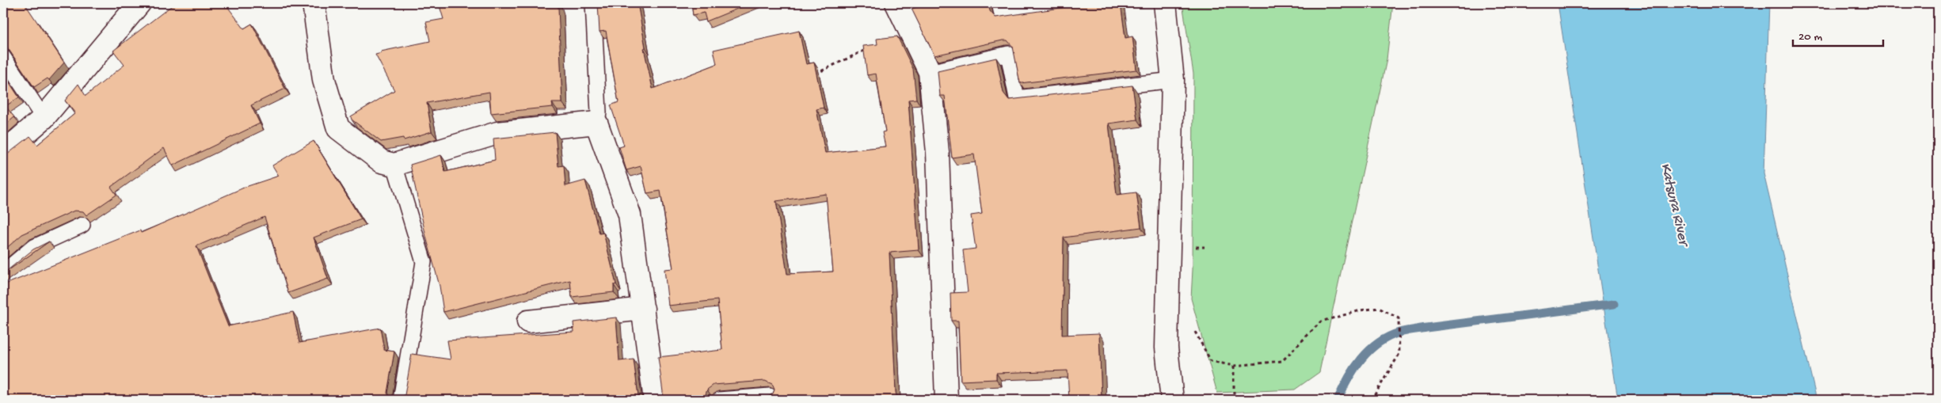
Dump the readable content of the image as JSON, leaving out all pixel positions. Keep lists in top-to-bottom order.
{
  "water": ["Katsura River"],
  "scale_bar": "20 m"
}
